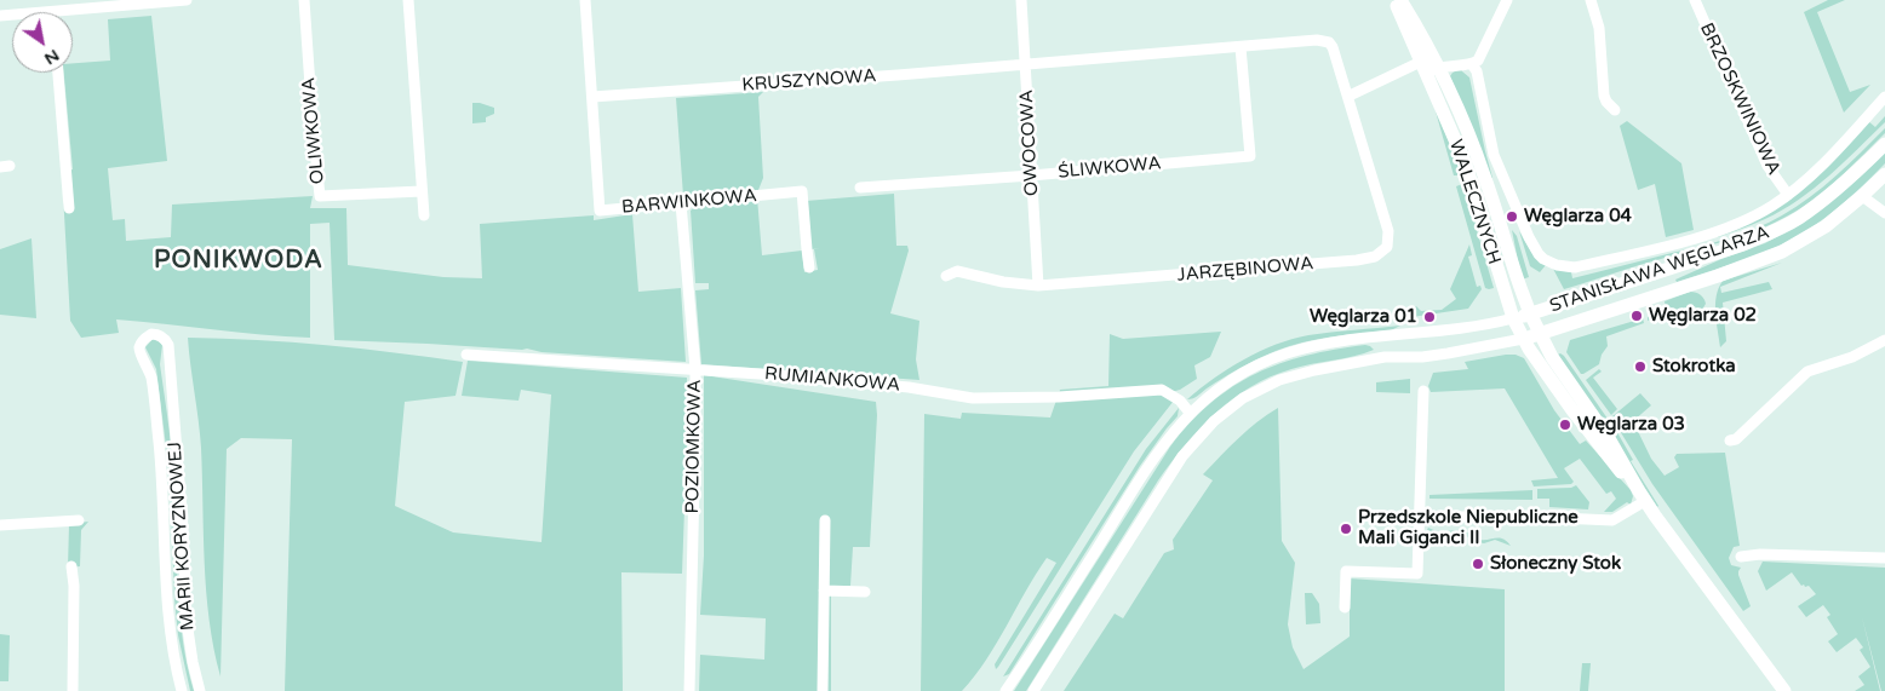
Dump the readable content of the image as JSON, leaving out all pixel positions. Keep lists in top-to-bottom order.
{
  "streets": {
    "street": [
      "KRUSZYNOWA",
      "BRZOSKWINIOWA",
      "OLIWKOWA",
      "OWOCOWA",
      "ŚLIWKOWA",
      "BARWINKOWA",
      "WALECZNYCH",
      "JARZĘBINOWA",
      "STANISŁAWA WĘGLARZA",
      "RUMIANKOWA",
      "POZIOMKOWA",
      "MARII KORYZNOWEJ"
    ]
  },
  "crossings": [
    ["KRUSZYNOWA", "OWOCOWA"],
    ["KRUSZYNOWA", "BARWINKOWA"],
    ["KRUSZYNOWA", "JARZĘBINOWA"],
    ["BRZOSKWINIOWA", "WALECZNYCH"],
    ["OWOCOWA", "ŚLIWKOWA"],
    ["OWOCOWA", "JARZĘBINOWA"],
    ["ŚLIWKOWA", "JARZĘBINOWA"],
    ["BARWINKOWA", "POZIOMKOWA"],
    ["WALECZNYCH", "STANISŁAWA WĘGLARZA"],
    ["RUMIANKOWA", "POZIOMKOWA"]
  ],
  "districts": ["PONIKWODA"],
  "places": [
    "Węglarza 04",
    "Węglarza 02",
    "Węglarza 01",
    "Stokrotka",
    "Węglarza 03",
    "Przedszkole Niepubliczne Mali Giganci II",
    "Słoneczny Stok"
  ],
  "north": "bottom right"
}
